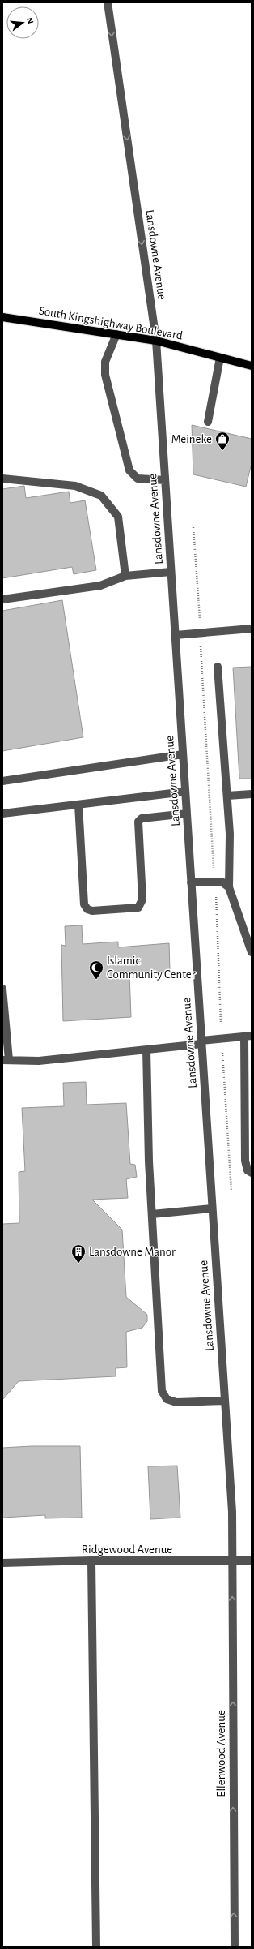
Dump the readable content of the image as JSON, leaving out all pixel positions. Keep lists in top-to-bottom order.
{
  "streets": {
    "main road": ["South Kingshighway Boulevard"],
    "street": ["Lansdowne Avenue", "Ridgewood Avenue", "Ellenwood Avenue"]
  },
  "crossings": [
    ["Lansdowne Avenue", "South Kingshighway Boulevard"],
    ["Lansdowne Avenue", "Ridgewood Avenue"],
    ["Lansdowne Avenue", "Ellenwood Avenue"],
    ["Ridgewood Avenue", "Ellenwood Avenue"]
  ],
  "one_way": ["Ellenwood Avenue"],
  "places": {
    "shop": ["Meineke"],
    "mosque": ["Islamic Community Center"],
    "building": ["Lansdowne Manor"]
  },
  "north": "right"
}
